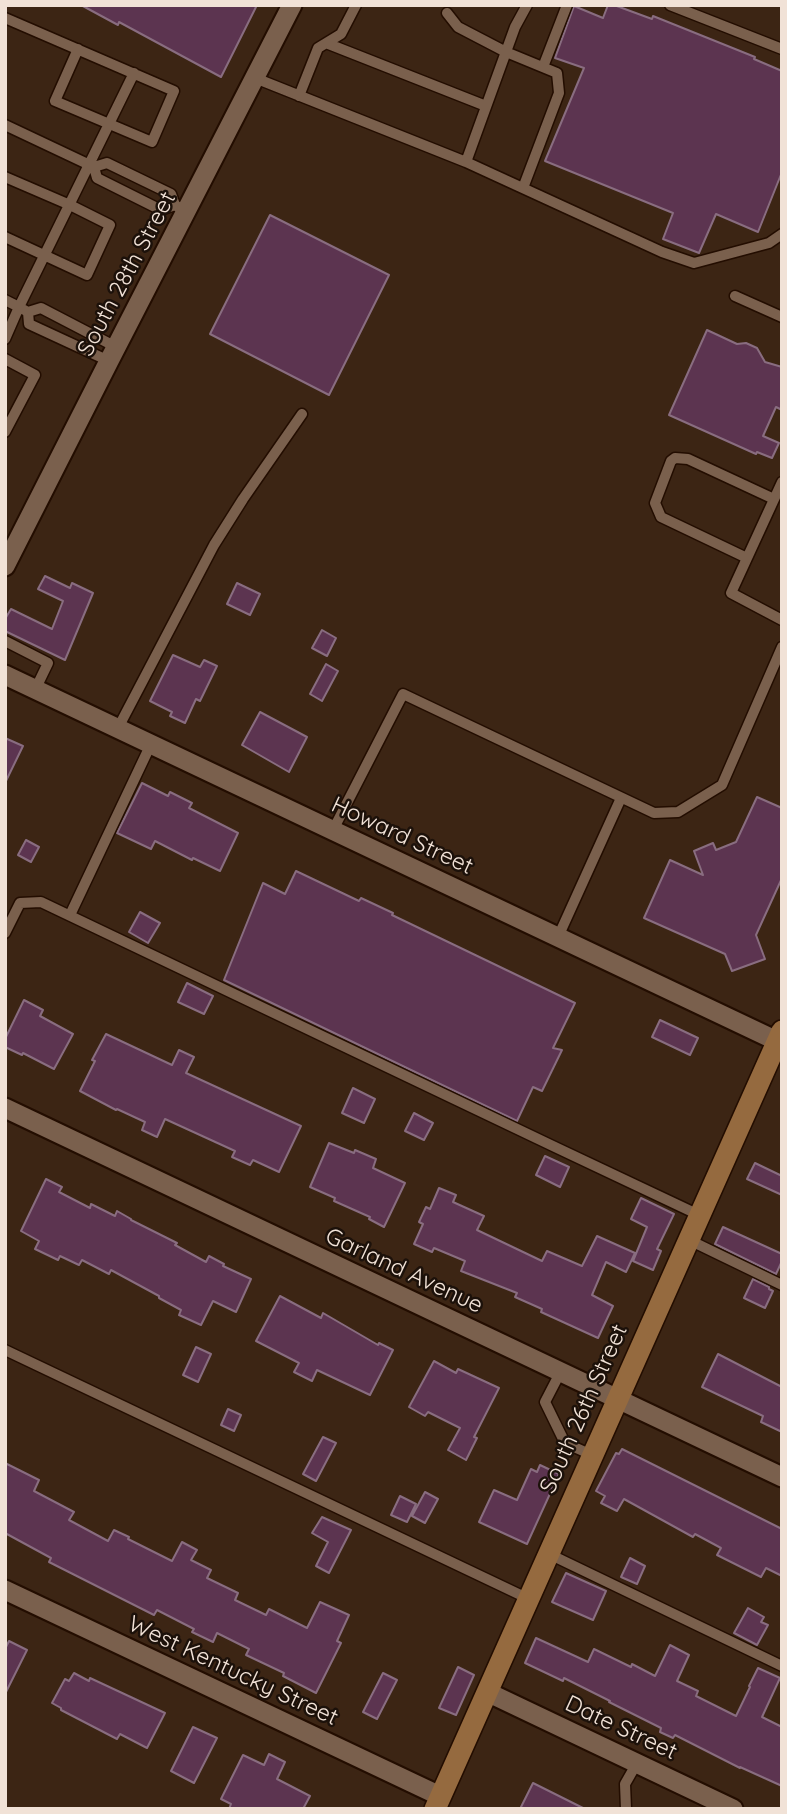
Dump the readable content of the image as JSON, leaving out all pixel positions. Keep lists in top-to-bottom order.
{
  "streets": {
    "street": [
      "South 28th Street",
      "Howard Street",
      "Garland Avenue",
      "South 26th Street",
      "West Kentucky Street",
      "Date Street"
    ]
  },
  "crossings": [
    ["Howard Street", "South 26th Street"],
    ["Garland Avenue", "South 26th Street"],
    ["South 26th Street", "West Kentucky Street"],
    ["South 26th Street", "Date Street"]
  ]
}
